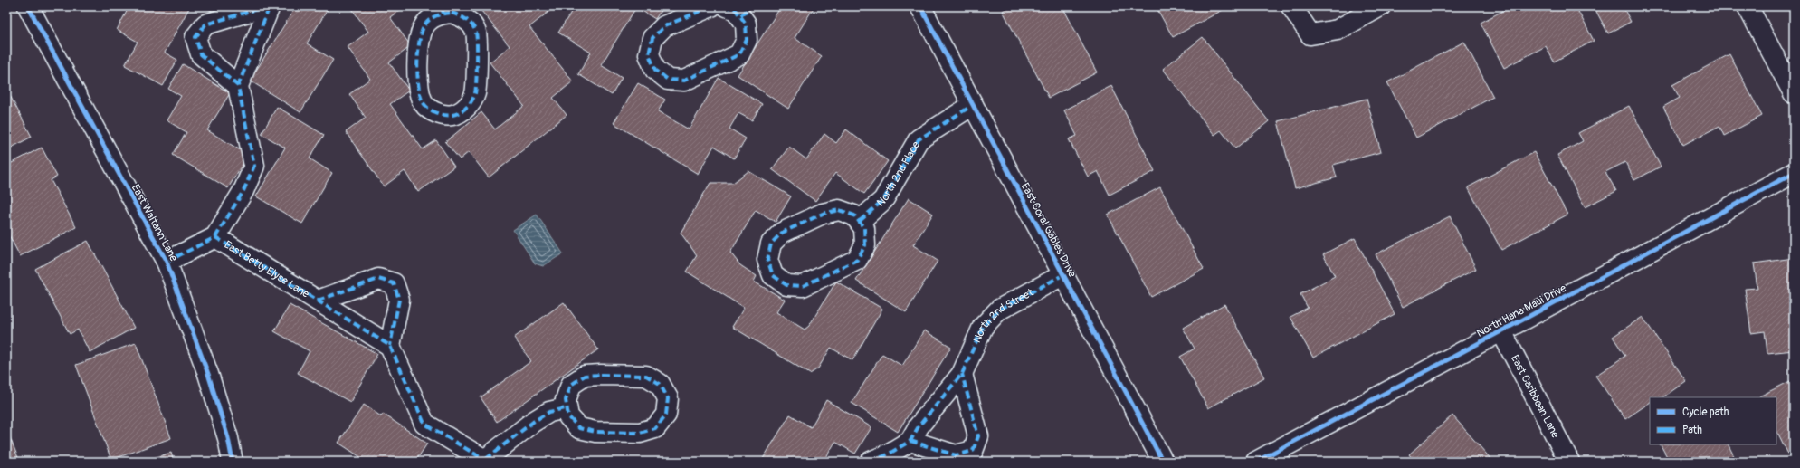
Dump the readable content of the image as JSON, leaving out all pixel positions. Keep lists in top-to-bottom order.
{
  "streets": {
    "street": [
      "North 2nd Place",
      "East Waltann Lane",
      "East Coral Gables Drive",
      "East Betty Elyse Lane",
      "North Hana Maui Drive",
      "North 2nd Street",
      "East Caribbean Lane"
    ]
  },
  "crossings": [
    ["North 2nd Place", "East Coral Gables Drive"],
    ["East Waltann Lane", "East Betty Elyse Lane"],
    ["East Coral Gables Drive", "North 2nd Street"],
    ["North Hana Maui Drive", "East Caribbean Lane"]
  ],
  "legend": ["Cycle path", "Path"]
}
